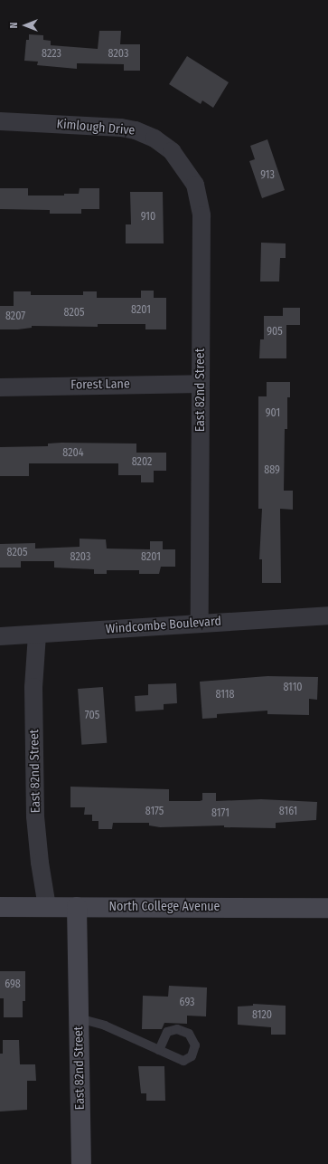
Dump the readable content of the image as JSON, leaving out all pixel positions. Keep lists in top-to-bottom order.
{
  "streets": {
    "main road": ["East 82nd Street", "North College Avenue"],
    "street": ["Kimlough Drive", "Forest Lane", "Windcombe Boulevard"]
  },
  "crossings": [
    ["Kimlough Drive", "East 82nd Street"],
    ["Forest Lane", "East 82nd Street"],
    ["East 82nd Street", "Windcombe Boulevard"],
    ["East 82nd Street", "North College Avenue"]
  ],
  "house_numbers": [
    "8223",
    "8203",
    "913",
    "910",
    "8201",
    "8205",
    "8207",
    "905",
    "901",
    "8204",
    "8202",
    "889",
    "8205",
    "8203",
    "8201",
    "8110",
    "8118",
    "705",
    "8175",
    "8161",
    "8171",
    "698",
    "693",
    "8120"
  ],
  "north": "left"
}
